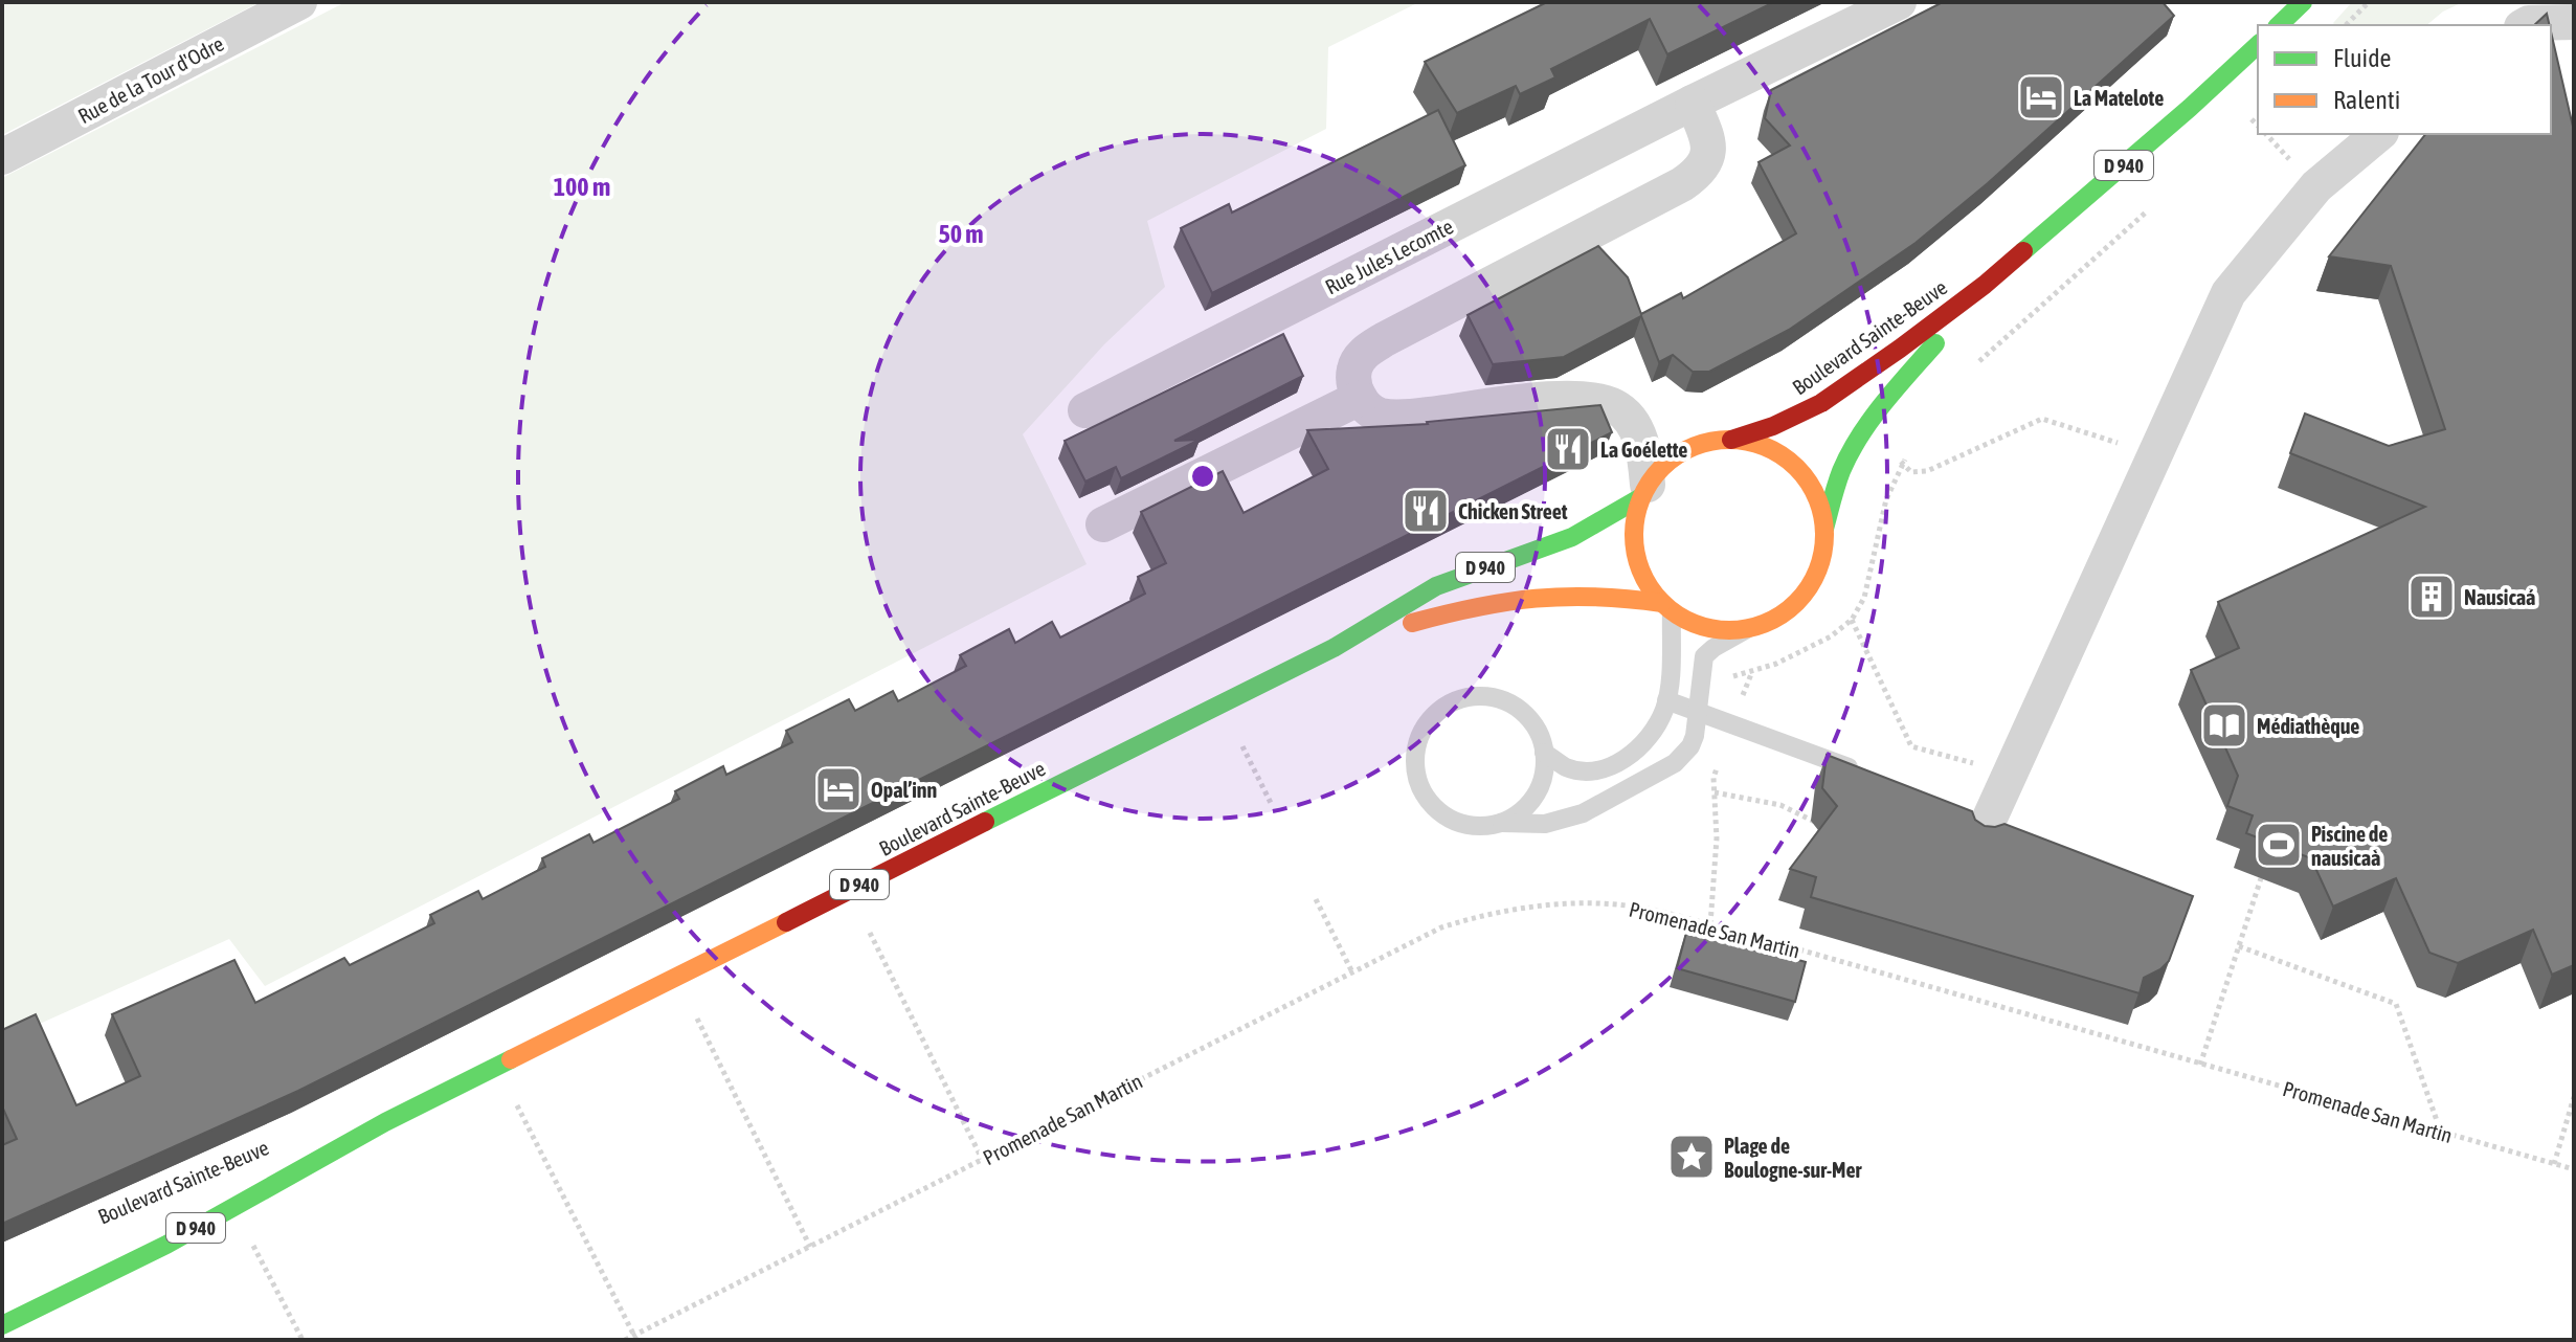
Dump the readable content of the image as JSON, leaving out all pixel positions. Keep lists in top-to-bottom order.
{
  "streets": {
    "main road": ["D 940", "Boulevard Sainte-Beuve"],
    "street": ["Rue de la Tour d'Odre", "Rue Jules Lecomte"],
    "path": ["Promenade San Martin"]
  },
  "places": {
    "hotel": ["La Matelote", "Opal’inn"],
    "restaurant": ["La Goélette", "Chicken Street"],
    "building": ["Nausicaá"],
    "library": ["Médiathèque"],
    "sports": ["Piscine de nausicaà"],
    "place": ["Plage de Boulogne-sur-Mer"]
  },
  "legend": ["Fluide", "Ralenti"],
  "rings": ["100 m", "50 m"]
}
